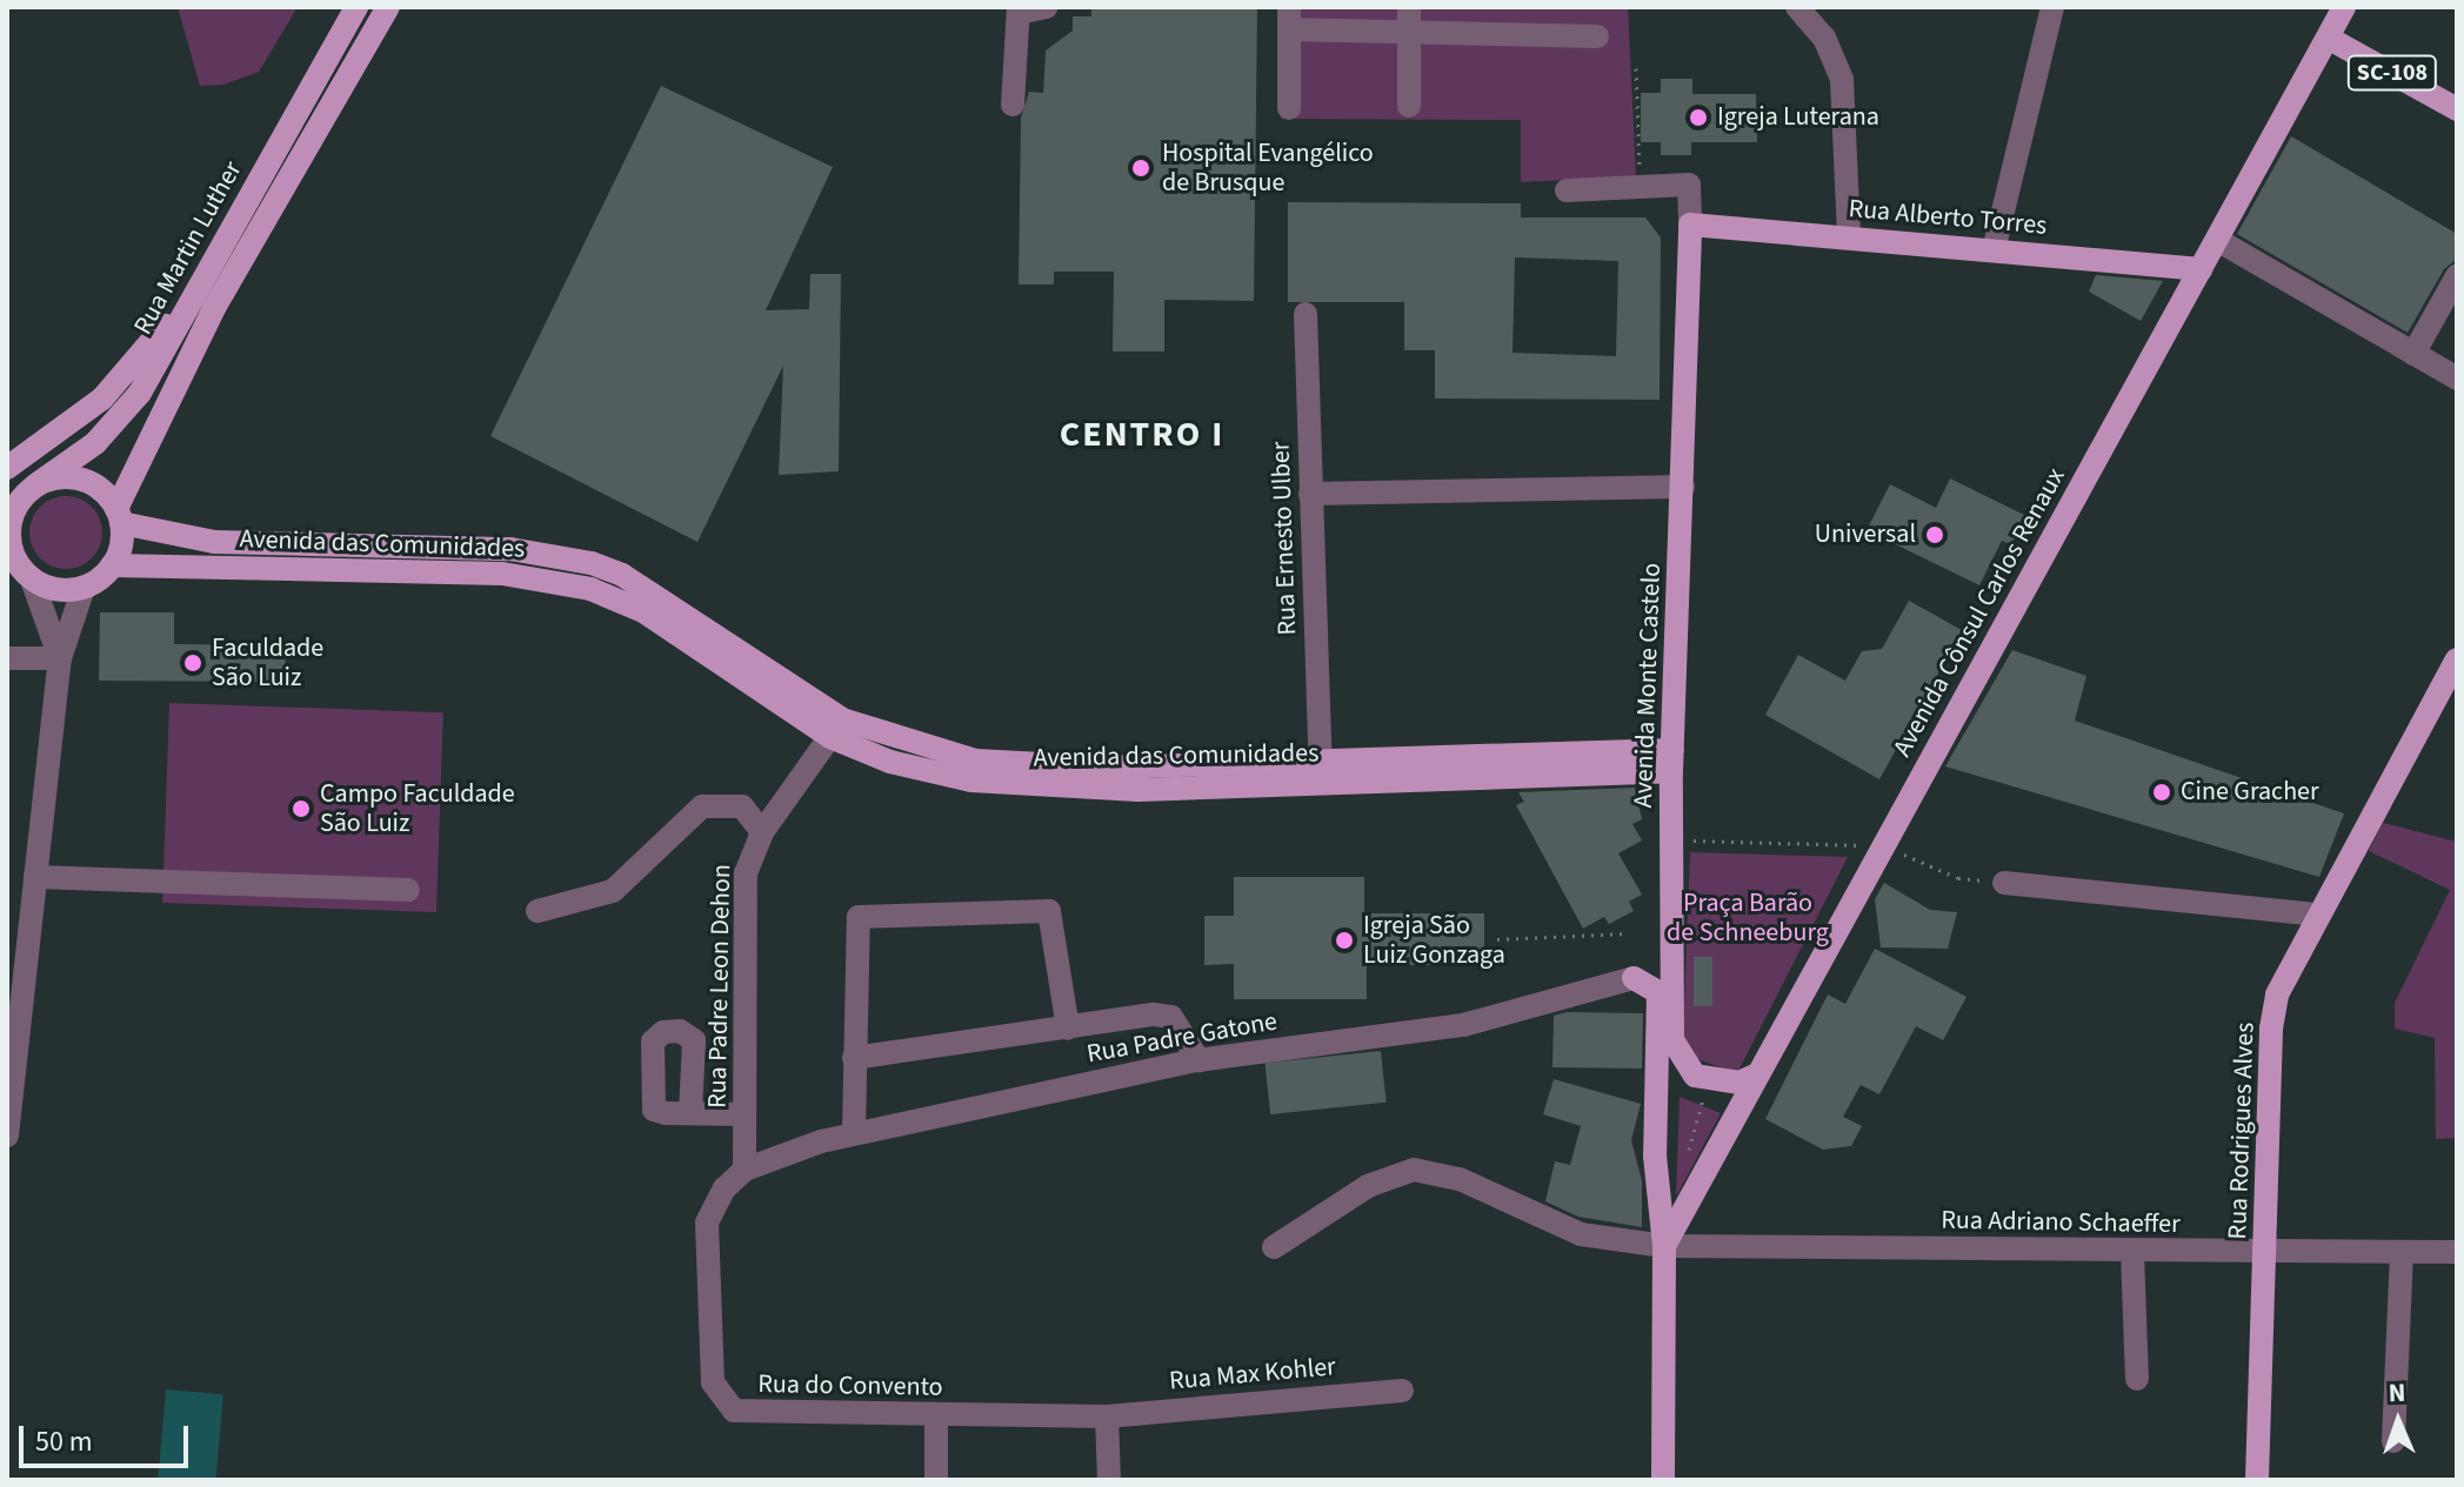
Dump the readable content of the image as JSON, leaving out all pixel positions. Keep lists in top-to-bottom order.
{
  "streets": {
    "main road": [
      "SC-108",
      "Rua Alberto Torres",
      "Rua Martin Luther",
      "Avenida das Comunidades",
      "Avenida Cônsul Carlos Renaux",
      "Avenida Monte Castelo",
      "Rua Rodrigues Alves"
    ],
    "street": [
      "Rua Ernesto Ulber",
      "Rua Padre Leon Dehon",
      "Rua Padre Gatone",
      "Rua Adriano Schaeffer",
      "Rua Max Kohler",
      "Rua do Convento"
    ]
  },
  "crossings": [
    ["SC-108", "Avenida Cônsul Carlos Renaux"],
    ["Rua Alberto Torres", "Avenida Cônsul Carlos Renaux"],
    ["Rua Alberto Torres", "Avenida Monte Castelo"],
    ["Rua Martin Luther", "Avenida das Comunidades"],
    ["Rua Ernesto Ulber", "Avenida das Comunidades"],
    ["Avenida das Comunidades", "Avenida Monte Castelo"],
    ["Avenida das Comunidades", "Rua Padre Leon Dehon"],
    ["Avenida Cônsul Carlos Renaux", "Rua Adriano Schaeffer"],
    ["Rua Padre Leon Dehon", "Rua Padre Gatone"],
    ["Rua Padre Leon Dehon", "Rua do Convento"],
    ["Rua Padre Gatone", "Rua do Convento"],
    ["Rua Rodrigues Alves", "Rua Adriano Schaeffer"],
    ["Rua Max Kohler", "Rua do Convento"]
  ],
  "districts": ["CENTRO I"],
  "parks": ["Praça Barão de Schneeburg"],
  "places": [
    "Igreja Luterana",
    "Hospital Evangélico de Brusque",
    "Universal",
    "Faculdade São Luiz",
    "Cine Gracher",
    "Campo Faculdade São Luiz",
    "Igreja São Luiz Gonzaga"
  ],
  "scale_bar": "50 m",
  "north": "top"
}
